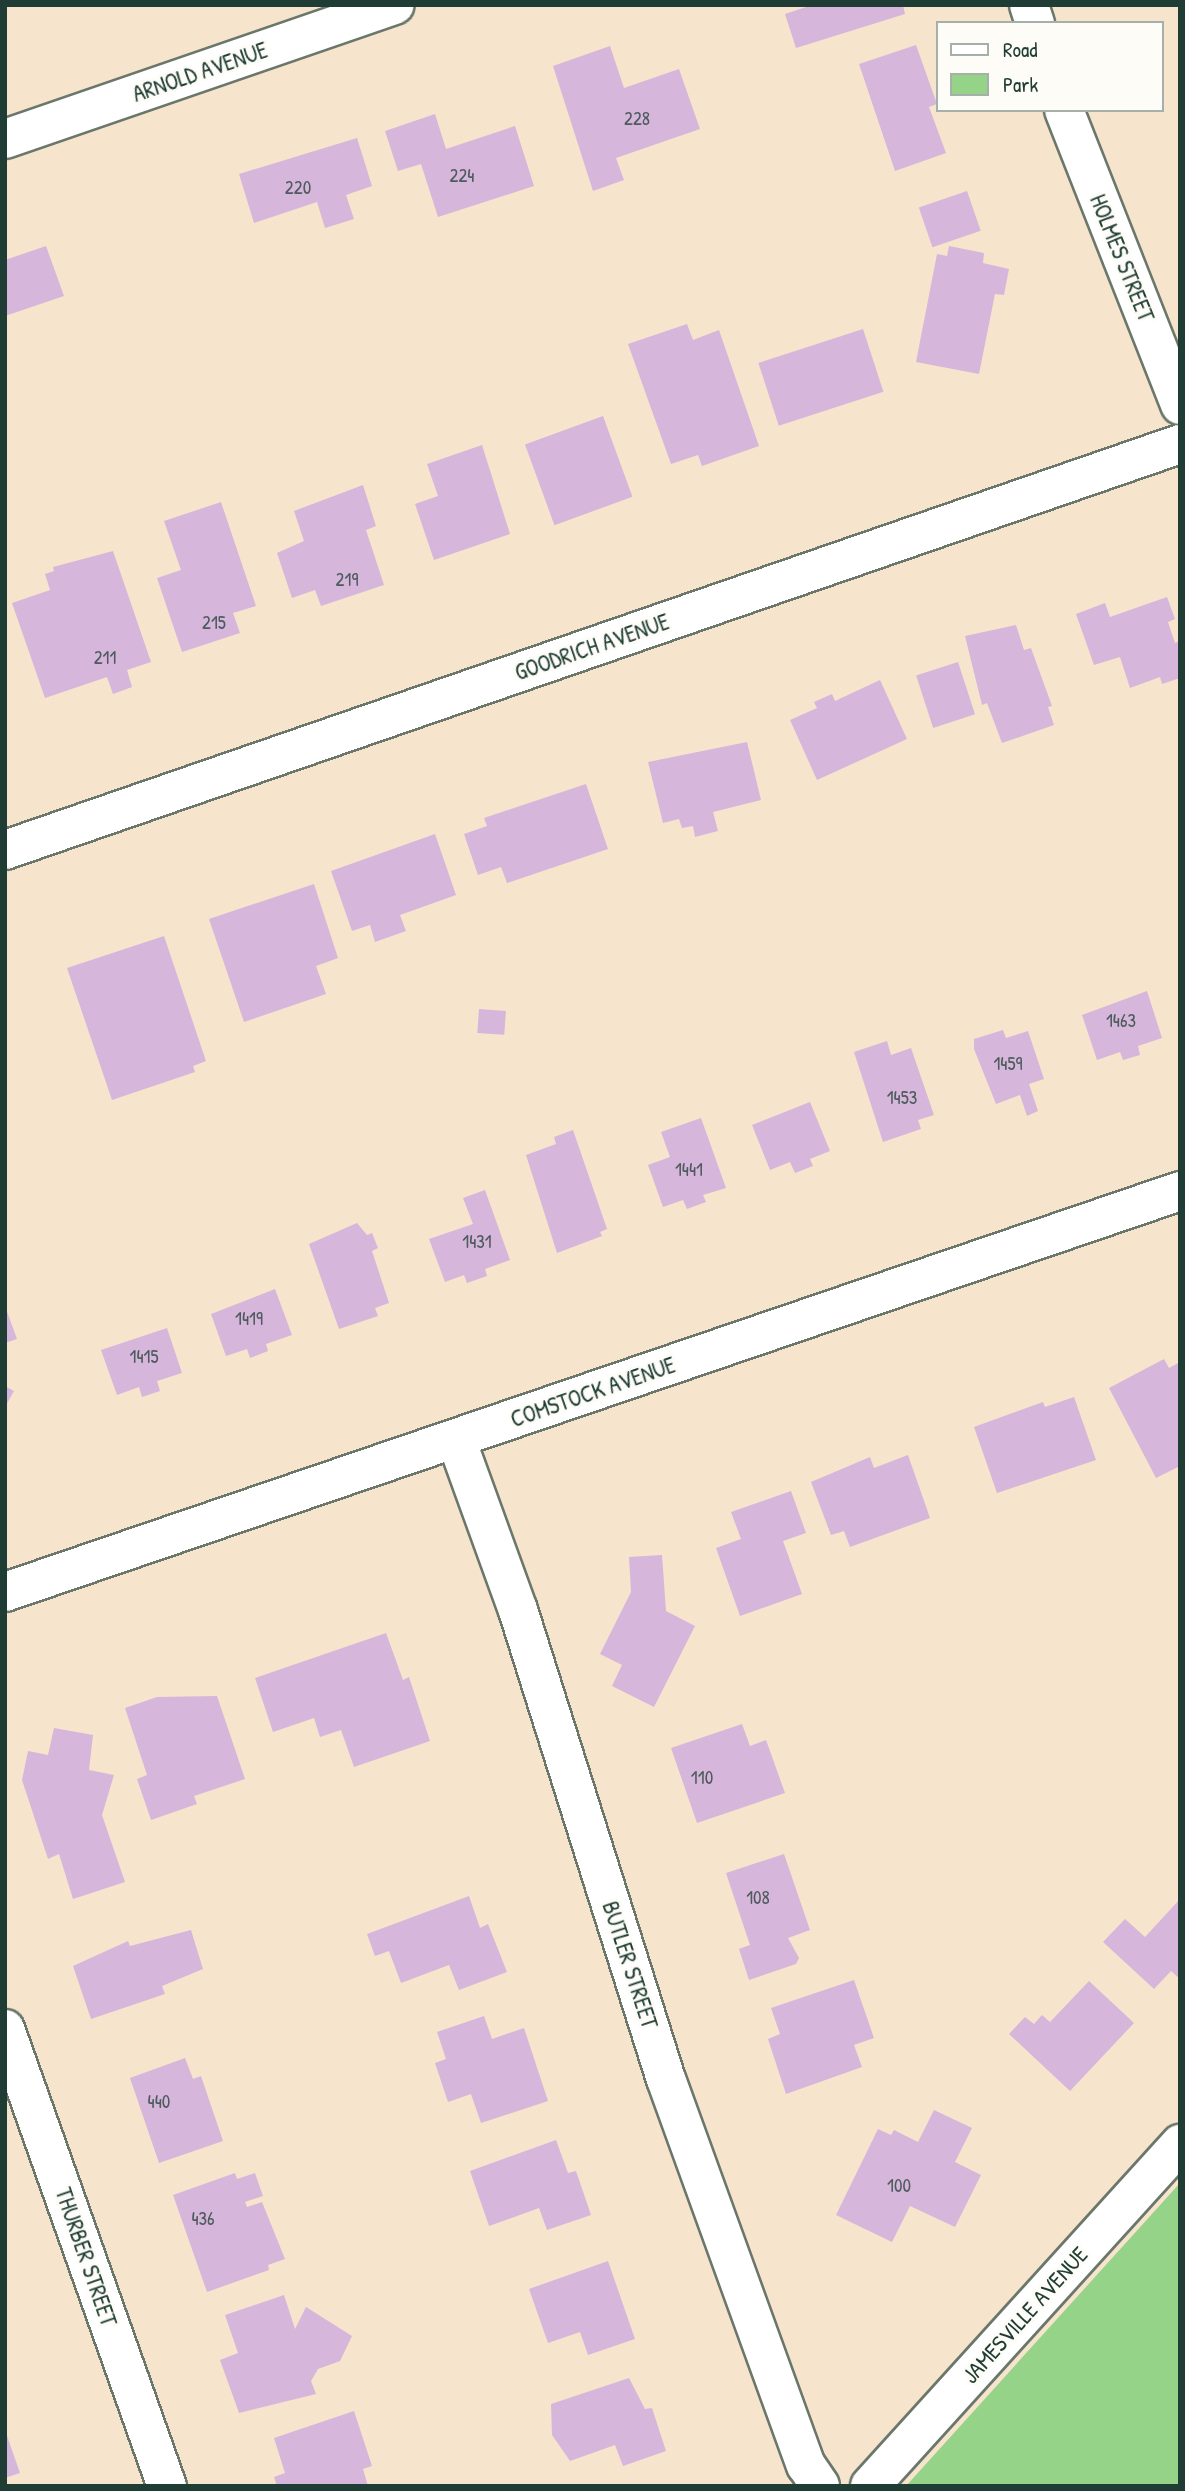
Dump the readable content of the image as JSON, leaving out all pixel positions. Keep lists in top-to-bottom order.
{
  "streets": {
    "street": [
      "ARNOLD AVENUE",
      "HOLMES STREET",
      "GOODRICH AVENUE",
      "COMSTOCK AVENUE",
      "BUTLER STREET",
      "THURBER STREET",
      "JAMESVILLE AVENUE"
    ]
  },
  "crossings": [
    ["COMSTOCK AVENUE", "BUTLER STREET"]
  ],
  "house_numbers": [
    "228",
    "224",
    "220",
    "219",
    "215",
    "211",
    "1463",
    "1459",
    "1453",
    "1441",
    "1431",
    "1419",
    "1415",
    "110",
    "108",
    "440",
    "100",
    "436"
  ],
  "legend": ["Road", "Park"]
}
